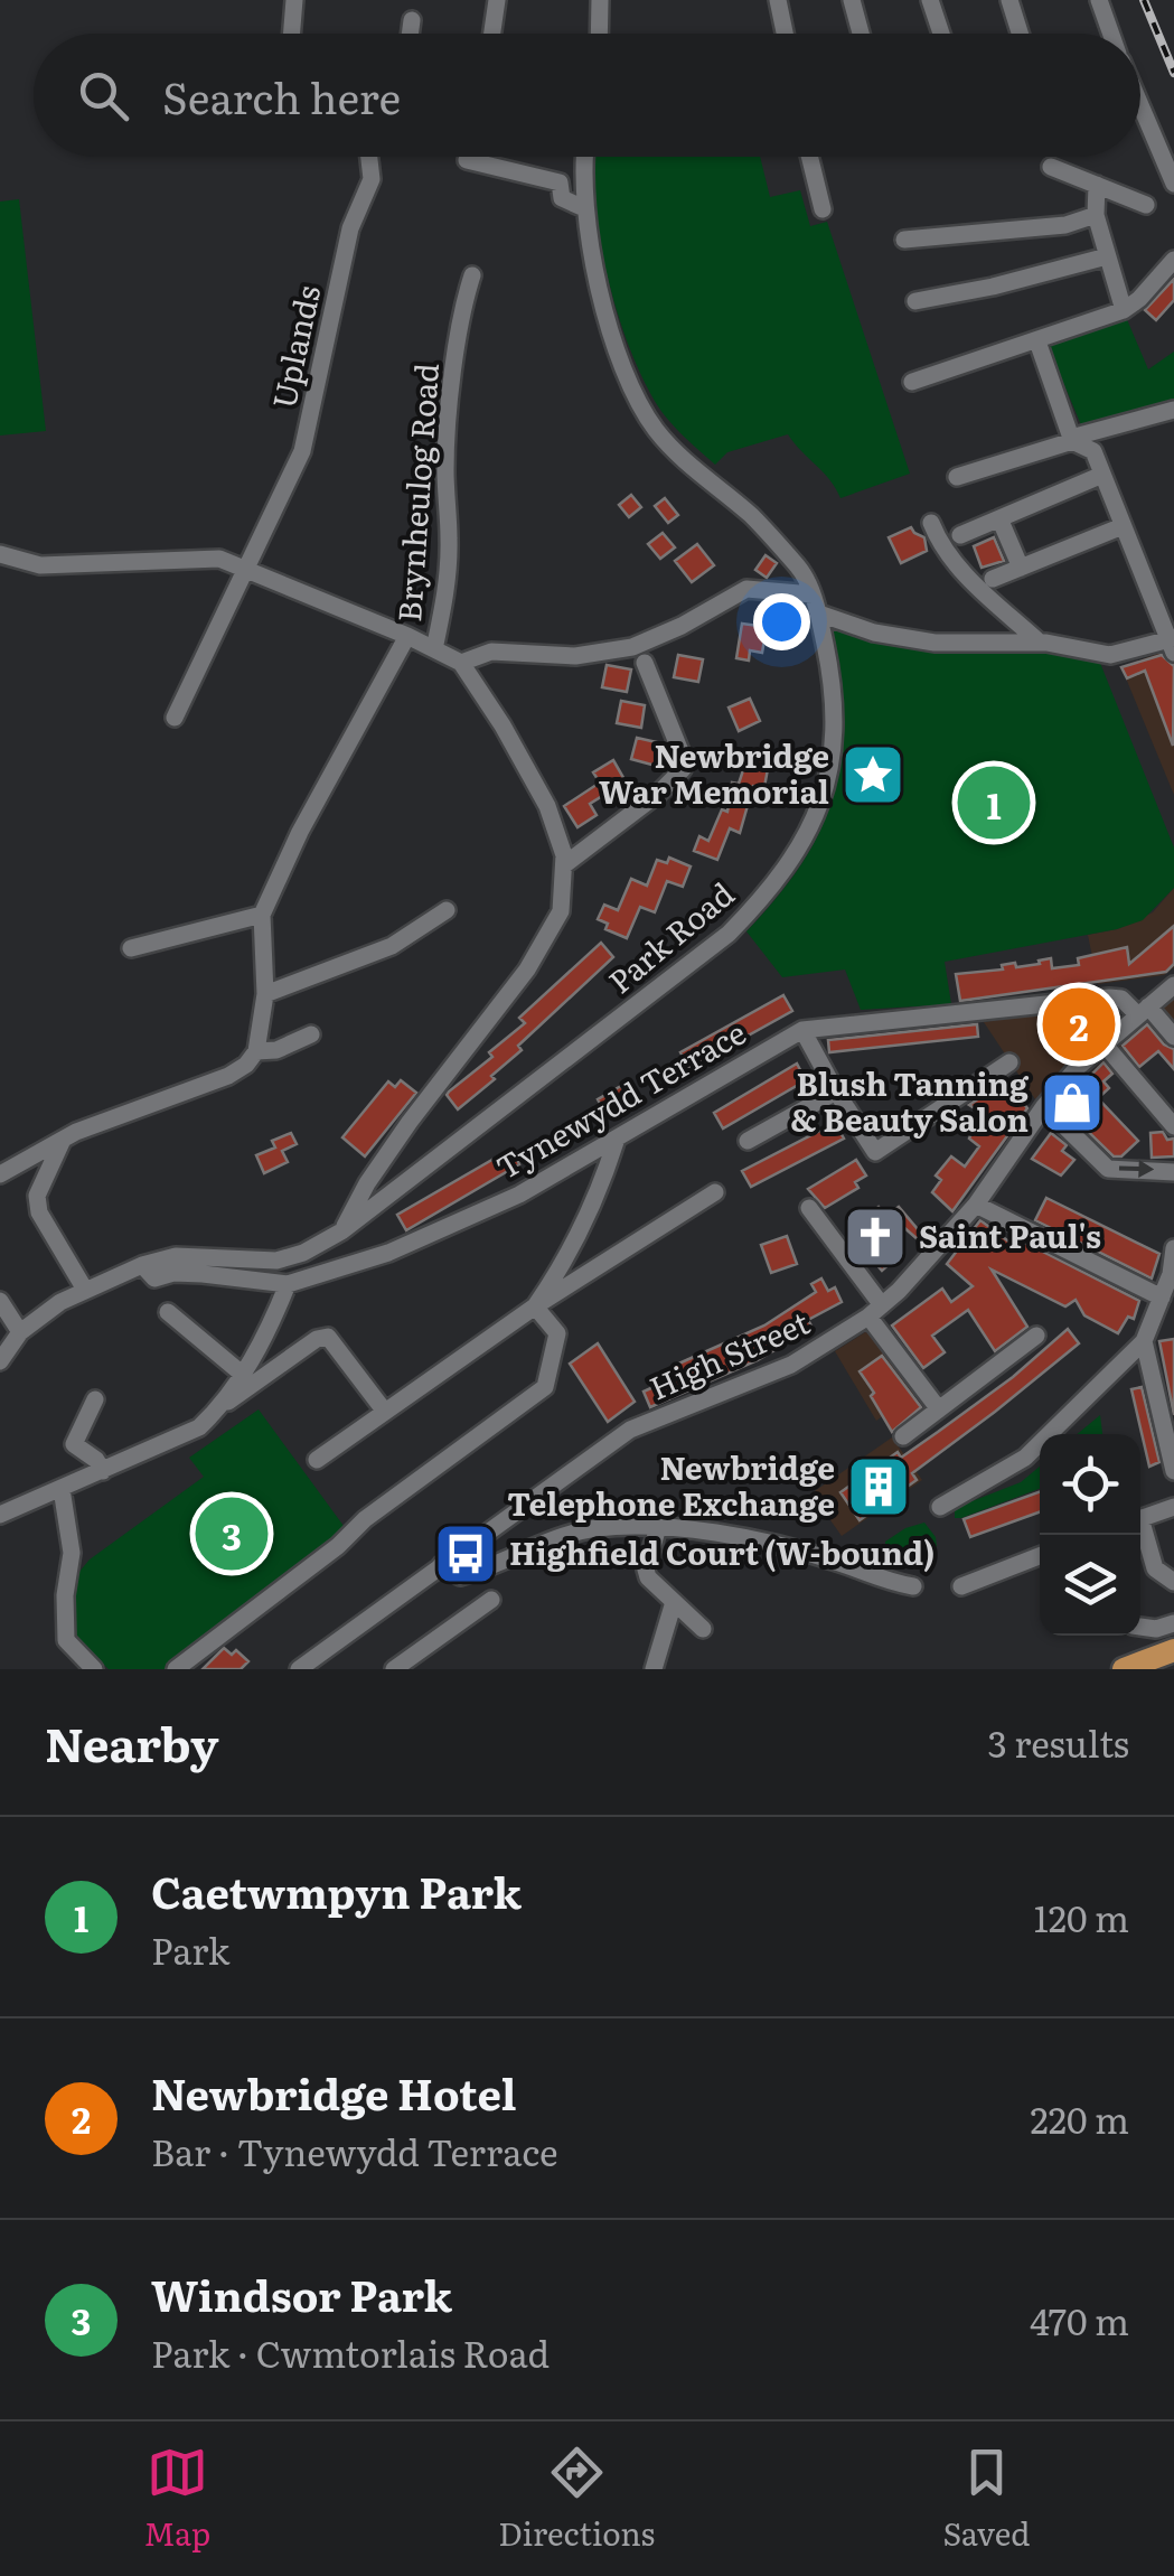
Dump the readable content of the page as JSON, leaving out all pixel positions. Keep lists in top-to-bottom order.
{
  "streets": {
    "street": [
      "Uplands",
      "Brynheulog Road",
      "Park Road",
      "Tynewydd Terrace",
      "High Street"
    ]
  },
  "crossings": [
    ["Park Road", "Tynewydd Terrace"],
    ["Tynewydd Terrace", "High Street"]
  ],
  "places": {
    "place": ["Newbridge War Memorial"],
    "shop": ["Blush Tanning & Beauty Salon"],
    "church": ["Saint Paul's"],
    "building": ["Newbridge Telephone Exchange"],
    "bus stop": ["Highfield Court (W-bound)"]
  },
  "page": {
    "search": "Search here",
    "pins": ["1", "2", "3"],
    "heading": ["Nearby", "3 results"],
    "list": [
      {
        "mark": "1",
        "name": "Caetwmpyn Park",
        "note": "Park",
        "value": "120 m"
      },
      {
        "mark": "2",
        "name": "Newbridge Hotel",
        "note": "Bar · Tynewydd Terrace",
        "value": "220 m"
      },
      {
        "mark": "3",
        "name": "Windsor Park",
        "note": "Park · Cwmtorlais Road",
        "value": "470 m"
      }
    ],
    "nav": ["Map", "Directions", "Saved"]
  }
}
